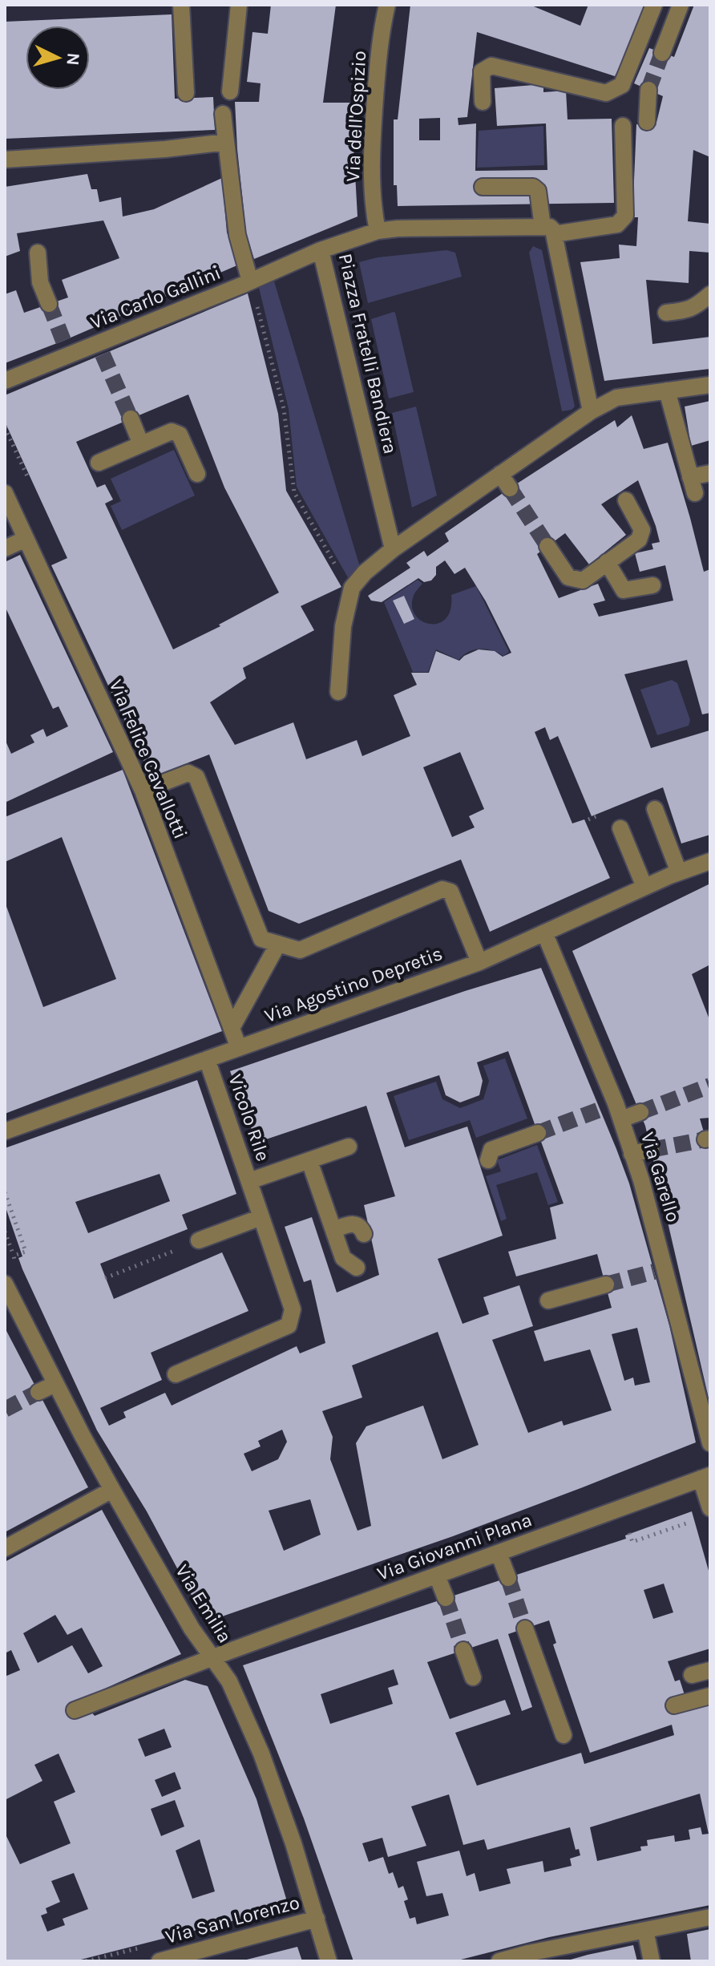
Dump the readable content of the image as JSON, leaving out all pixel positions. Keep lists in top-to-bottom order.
{
  "streets": {
    "street": [
      "Via dell'Ospizio",
      "Via Carlo Gallini",
      "Piazza Fratelli Bandiera",
      "Via Felice Cavallotti",
      "Via Agostino Depretis",
      "Vicolo Rile",
      "Via Garello",
      "Via Giovanni Plana",
      "Via Emilia",
      "Via San Lorenzo"
    ]
  },
  "crossings": [
    ["Via dell'Ospizio", "Piazza Fratelli Bandiera"],
    ["Via Carlo Gallini", "Piazza Fratelli Bandiera"],
    ["Via Felice Cavallotti", "Via Agostino Depretis"],
    ["Via Agostino Depretis", "Vicolo Rile"],
    ["Via Agostino Depretis", "Via Garello"],
    ["Via Giovanni Plana", "Via Emilia"],
    ["Via Emilia", "Via San Lorenzo"]
  ],
  "north": "right"
}
